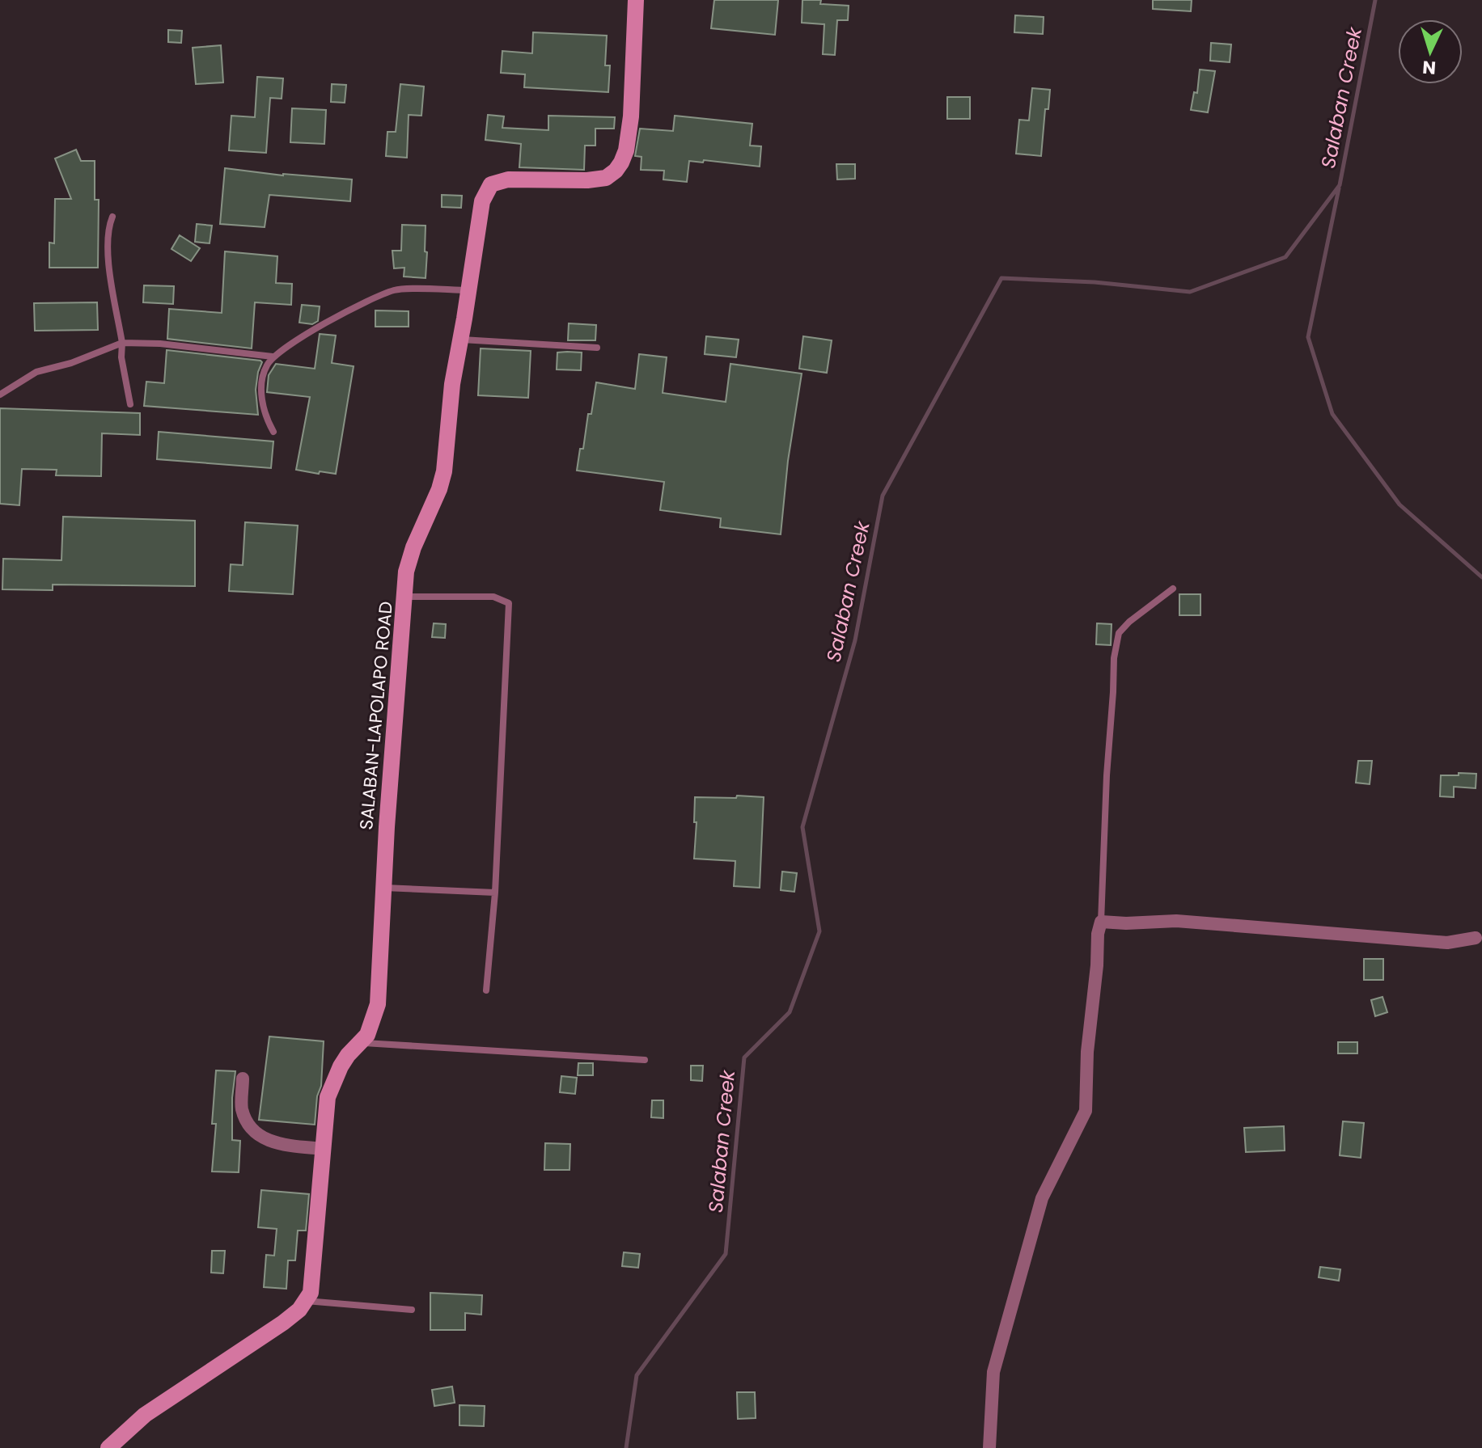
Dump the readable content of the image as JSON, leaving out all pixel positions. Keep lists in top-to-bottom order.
{
  "streets": {
    "street": ["SALABAN-LAPOLAPO ROAD"]
  },
  "water": ["Salaban Creek"],
  "north": "bottom"
}
